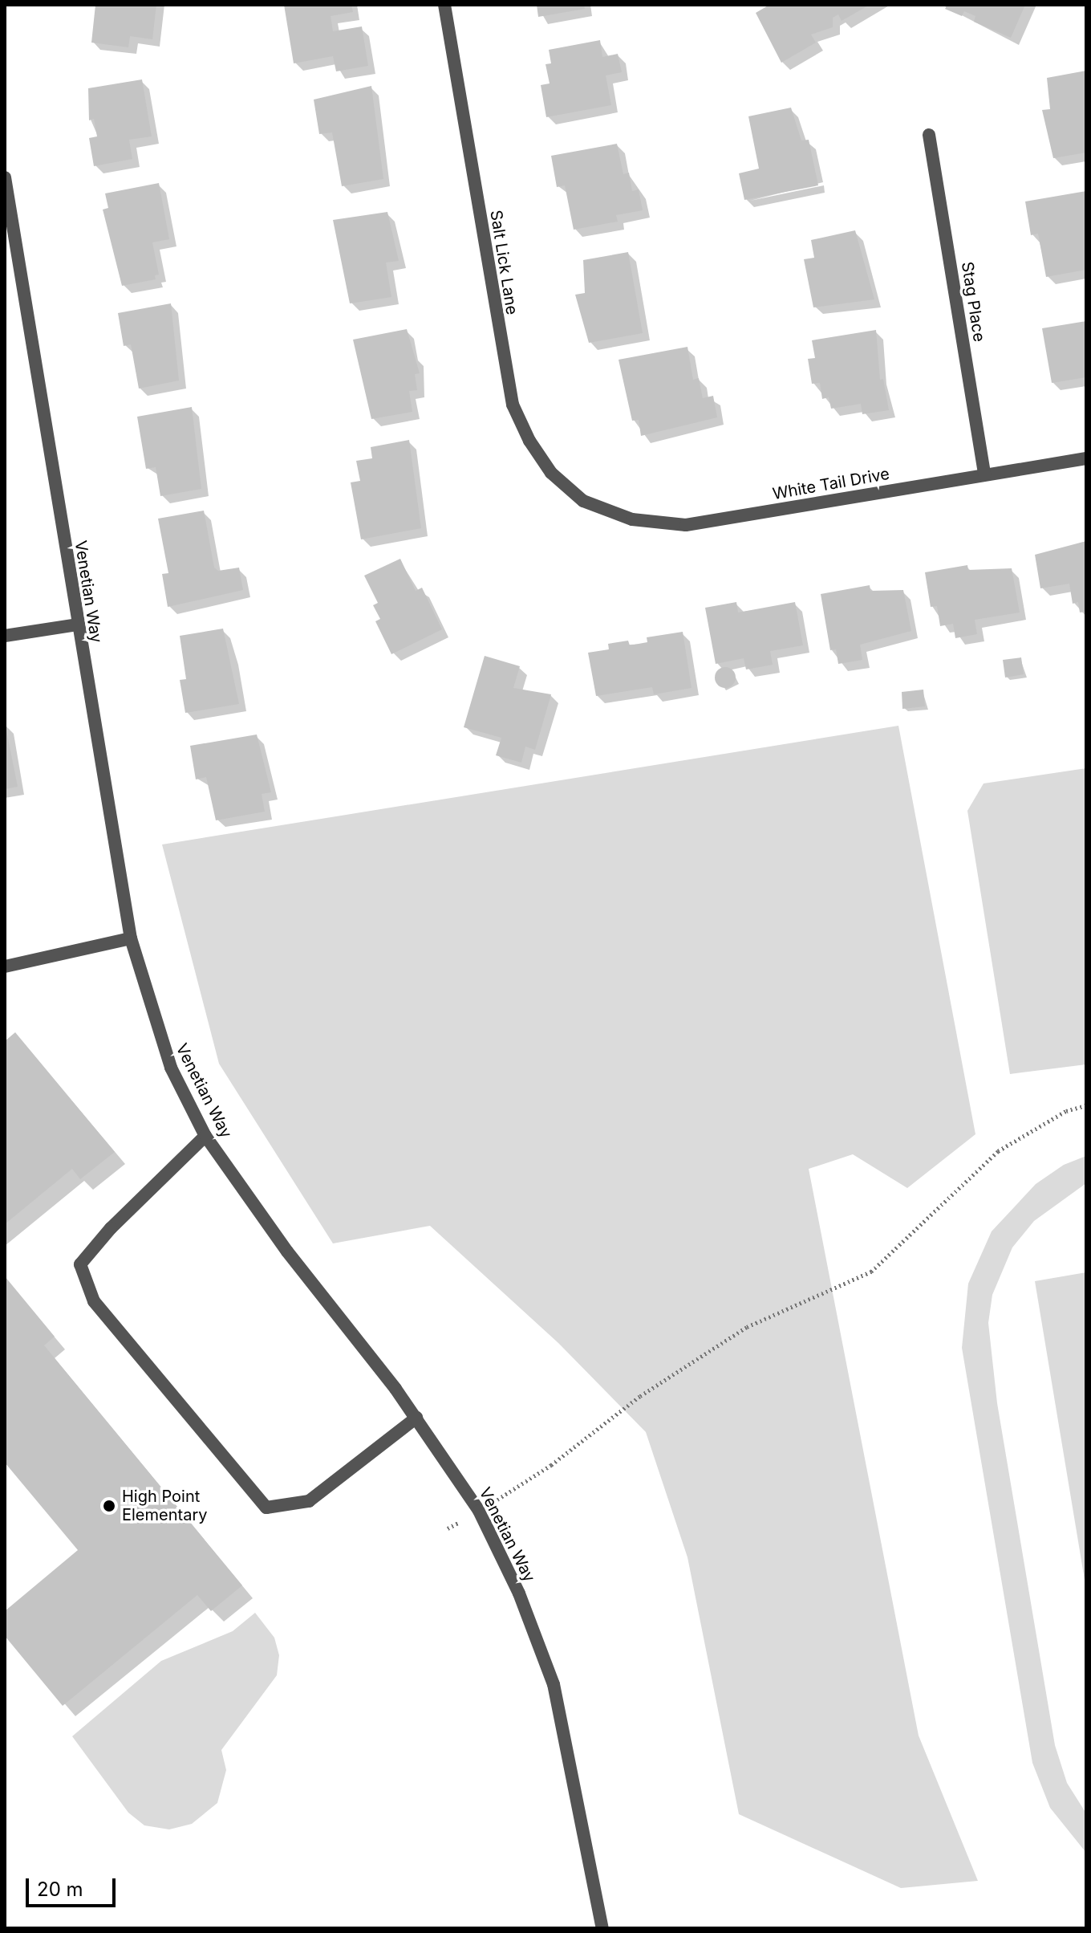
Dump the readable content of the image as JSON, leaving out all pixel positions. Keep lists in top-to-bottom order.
{
  "streets": {
    "street": [
      "Salt Lick Lane",
      "Stag Place",
      "White Tail Drive",
      "Venetian Way"
    ]
  },
  "crossings": [
    ["Salt Lick Lane", "White Tail Drive"],
    ["Stag Place", "White Tail Drive"]
  ],
  "places": ["High Point Elementary"],
  "scale_bar": "20 m"
}
